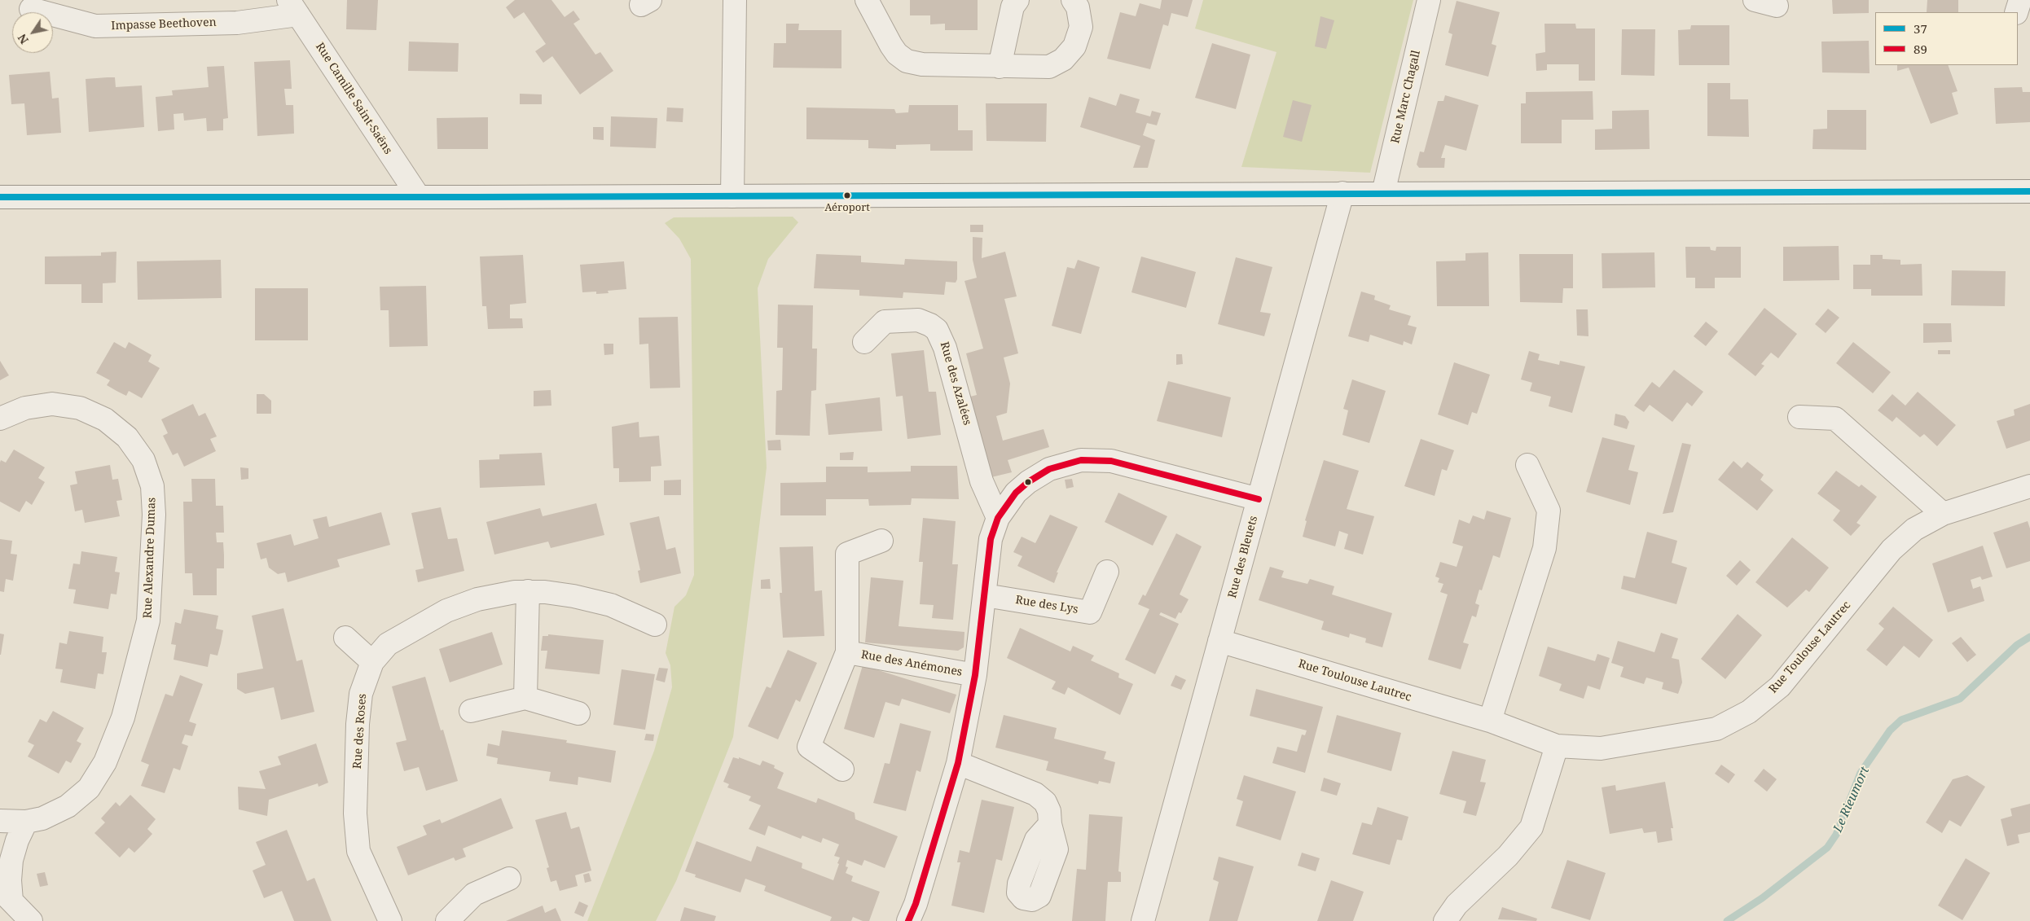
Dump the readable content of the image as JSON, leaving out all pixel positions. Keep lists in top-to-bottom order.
{
  "streets": {
    "street": [
      "Impasse Beethoven",
      "Rue Marc Chagall",
      "Rue Camille Saint-Saëns",
      "Rue des Azalées",
      "Rue des Bleuets",
      "Rue Alexandre Dumas",
      "Rue des Lys",
      "Rue Toulouse Lautrec",
      "Rue des Anémones",
      "Rue des Roses"
    ]
  },
  "crossings": [
    ["Impasse Beethoven", "Rue Camille Saint-Saëns"],
    ["Rue des Bleuets", "Rue Toulouse Lautrec"]
  ],
  "water": ["Le Rieumort"],
  "places": ["Aéroport"],
  "lines": ["transit line 37", "transit line 89"],
  "legend": ["37", "89"],
  "north": "bottom left"
}
